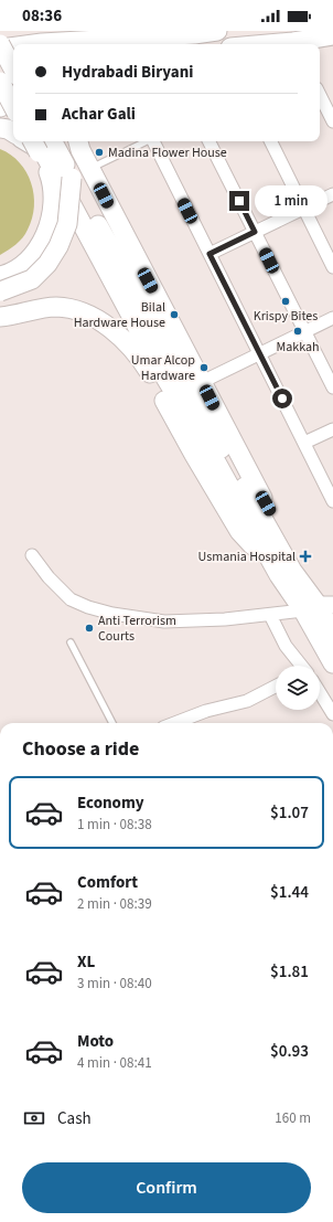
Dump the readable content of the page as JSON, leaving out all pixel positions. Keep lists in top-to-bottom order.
{
  "places": {
    "other": [
      "Madina Flower House",
      "Krispy Bites",
      "Bilal Hardware House",
      "Makkah",
      "Umar Alcop Hardware",
      "Anti Terrorism Courts"
    ],
    "health": ["Usmania Hospital"]
  },
  "page": {
    "status": "08:36",
    "banner": ["Hydrabadi Biryani", "Achar Gali"],
    "bubble": "1 min",
    "heading": "Choose a ride",
    "list": [
      {
        "name": "Economy",
        "note": "1 min · 08:38",
        "value": "$1.07"
      },
      {
        "name": "Comfort",
        "note": "2 min · 08:39",
        "value": "$1.44"
      },
      {
        "name": "XL",
        "note": "3 min · 08:40",
        "value": "$1.81"
      },
      {
        "name": "Moto",
        "note": "4 min · 08:41",
        "value": "$0.93"
      }
    ],
    "pay": ["Cash", "160 m"],
    "buttons": "Confirm"
  }
}
